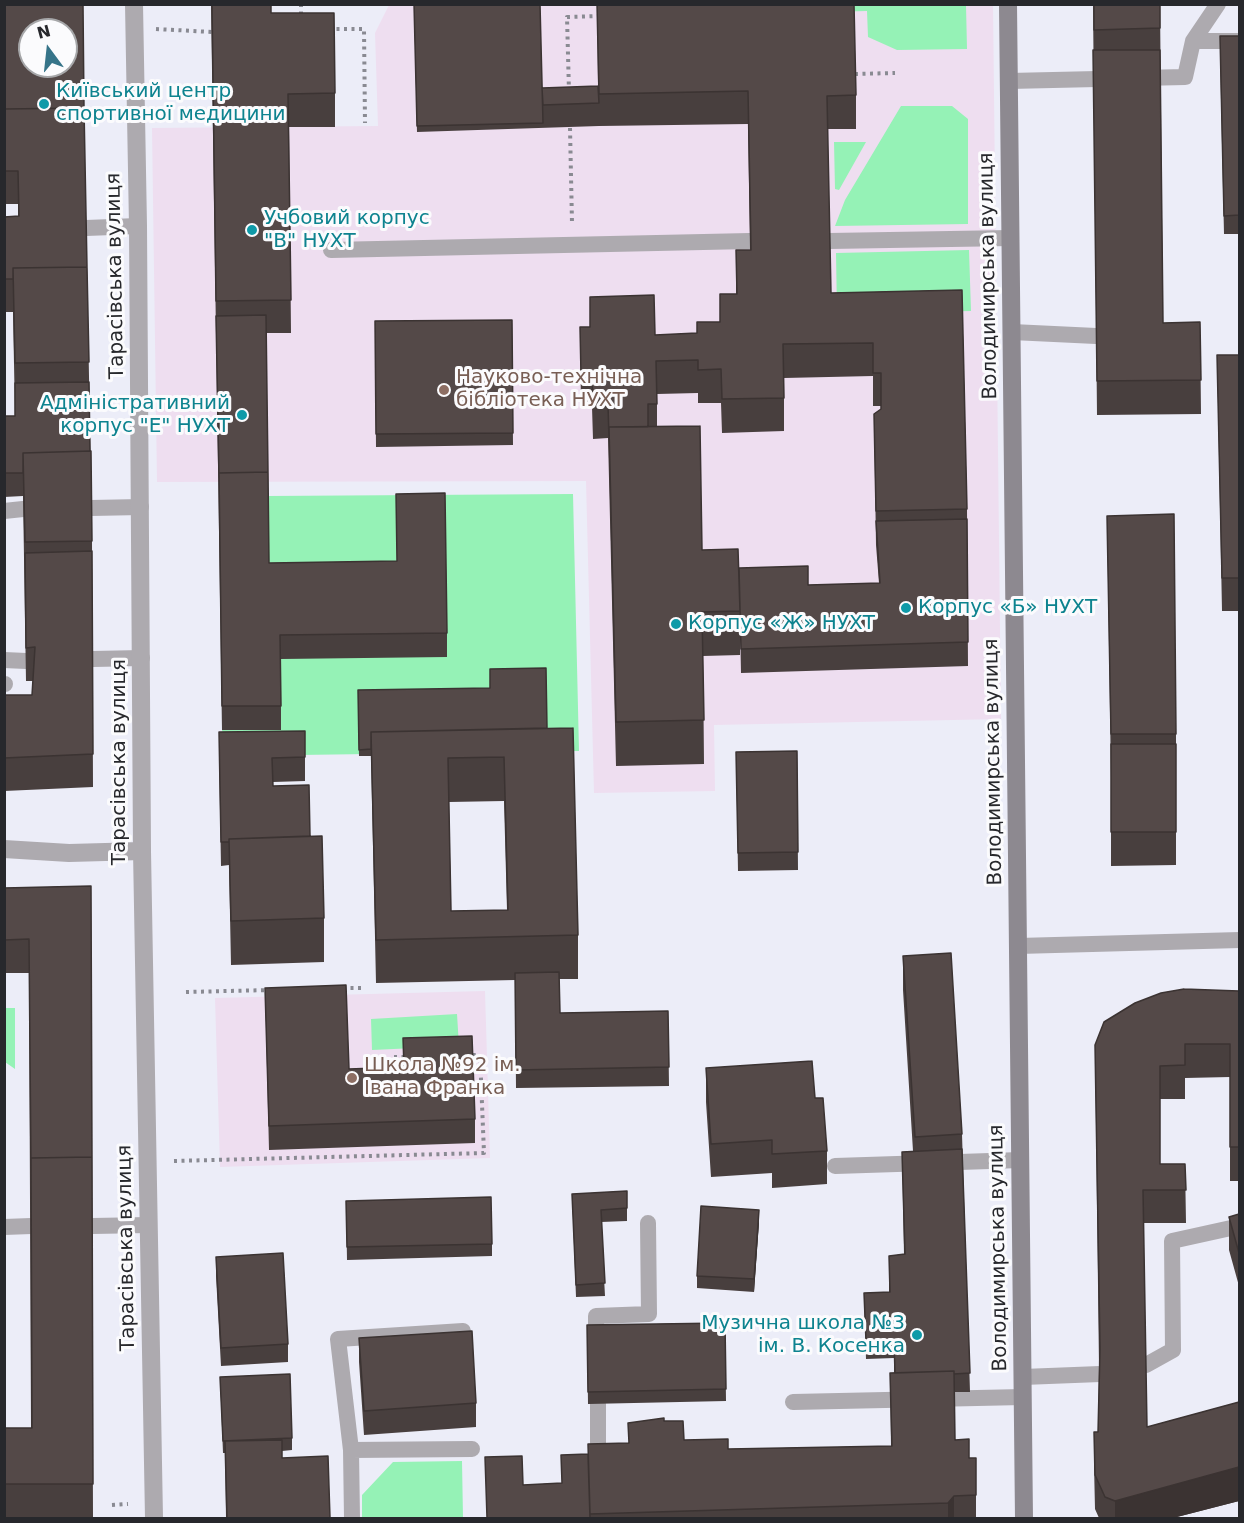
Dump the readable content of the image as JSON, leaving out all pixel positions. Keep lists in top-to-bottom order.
{
  "streets": {
    "street": ["Тарасівська вулиця", "Володимирська вулиця"]
  },
  "places": [
    "Київський центр спортивної медицини",
    "Учбовий корпус \"В\" НУХТ",
    "Науково-технічна бібліотека НУХТ",
    "Адміністративний корпус \"Е\" НУХТ",
    "Корпус «Б» НУХТ",
    "Корпус «Ж» НУХТ",
    "Школа №92 ім. Івана Франка",
    "Музична школа №3 ім. В. Косенка"
  ],
  "north": "top"
}
